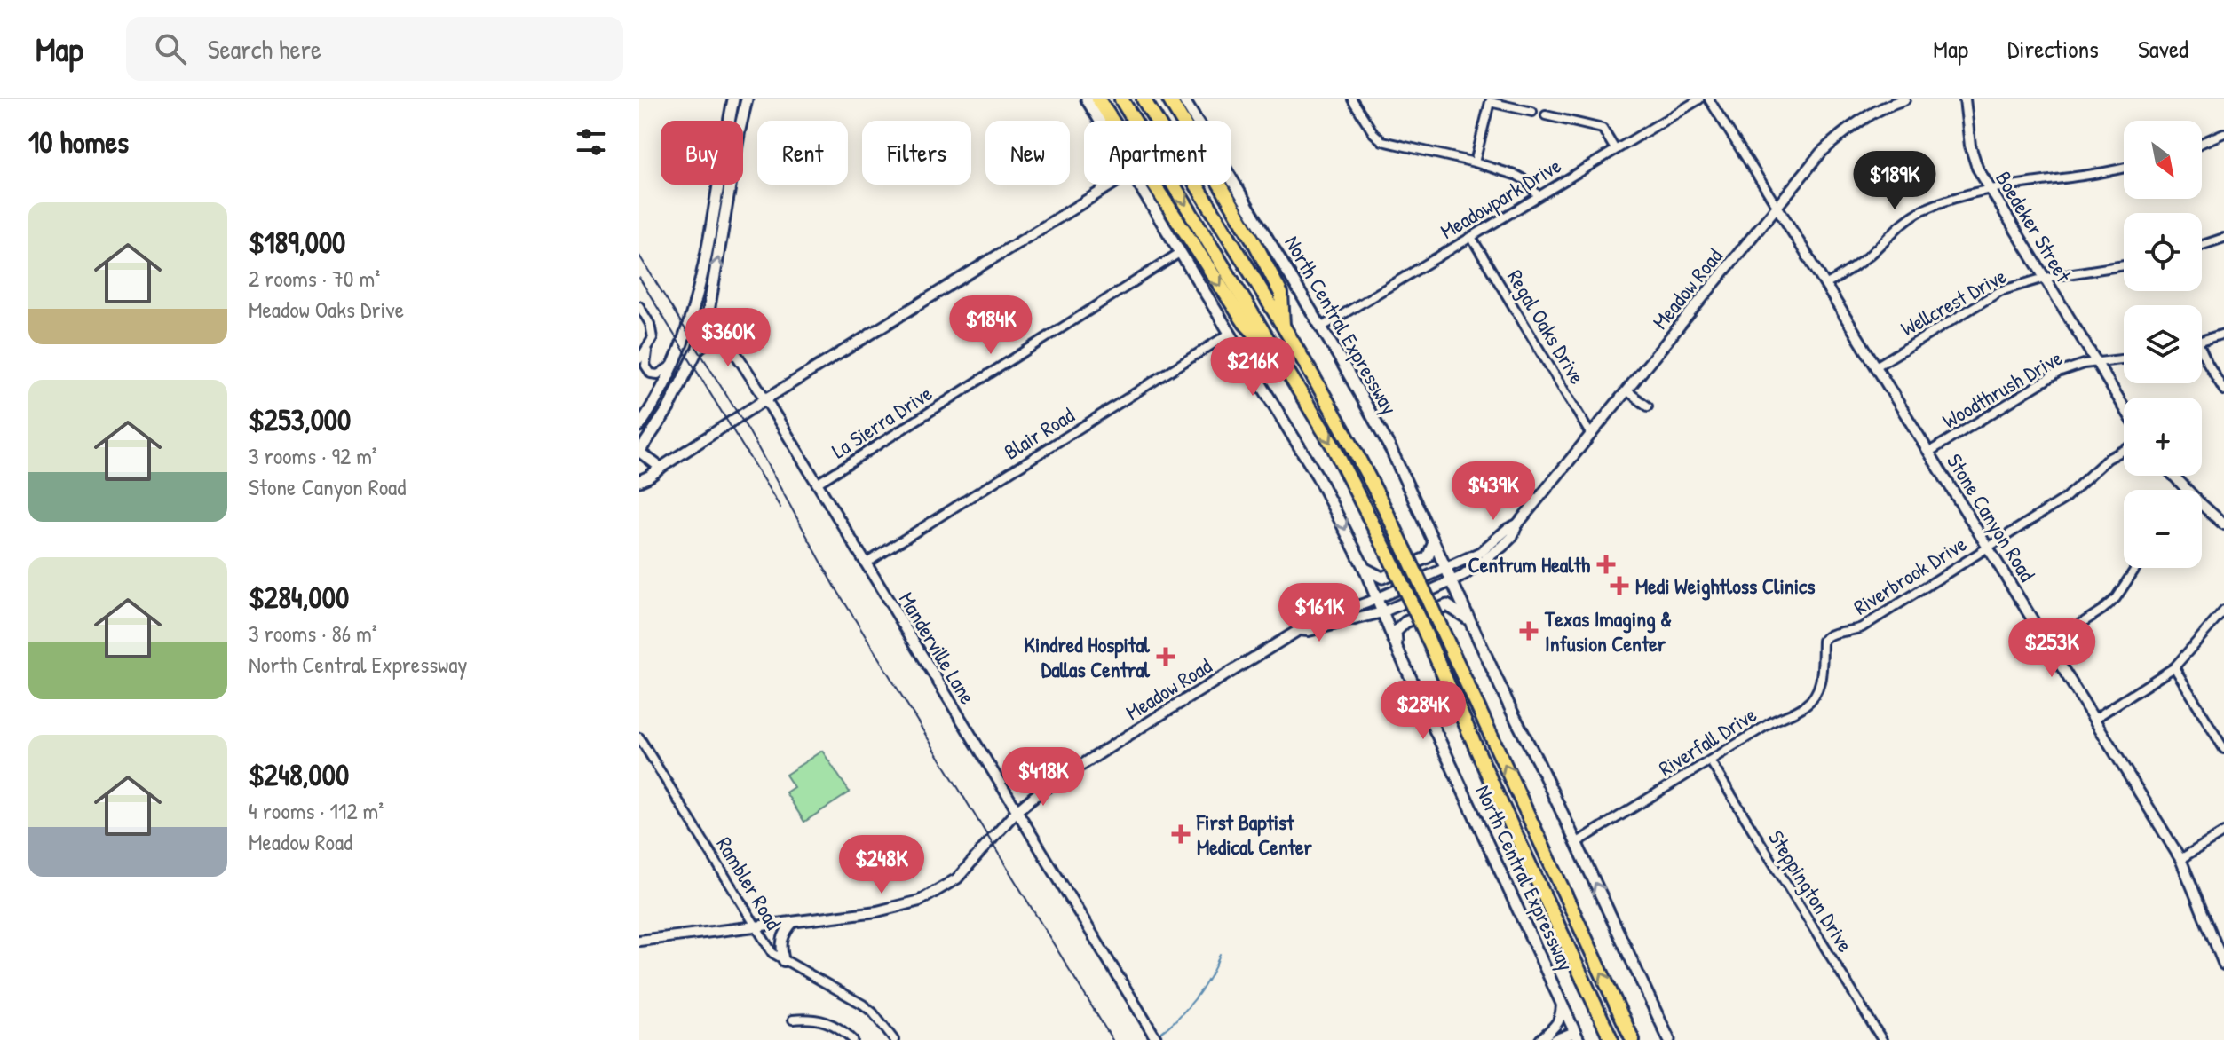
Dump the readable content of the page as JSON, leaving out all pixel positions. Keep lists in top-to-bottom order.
{
  "streets": {
    "highway": ["North Central Expressway"],
    "street": [
      "Meadowpark Drive",
      "Boedeker Street",
      "Meadow Road",
      "Wellcrest Drive",
      "Regal Oaks Drive",
      "Woodthrush Drive",
      "La Sierra Drive",
      "Blair Road",
      "Stone Canyon Road",
      "Riverbrook Drive",
      "Manderville Lane",
      "Riverfall Drive",
      "Rambler Road",
      "Steppington Drive"
    ]
  },
  "crossings": [
    ["Meadowpark Drive", "North Central Expressway"],
    ["Meadowpark Drive", "Regal Oaks Drive"],
    ["Boedeker Street", "Wellcrest Drive"],
    ["Boedeker Street", "Woodthrush Drive"],
    ["Meadow Road", "North Central Expressway"],
    ["Meadow Road", "Regal Oaks Drive"],
    ["Meadow Road", "Stone Canyon Road"],
    ["Meadow Road", "Manderville Lane"],
    ["Meadow Road", "Rambler Road"],
    ["Wellcrest Drive", "Stone Canyon Road"],
    ["North Central Expressway", "La Sierra Drive"],
    ["North Central Expressway", "Blair Road"],
    ["North Central Expressway", "Riverfall Drive"],
    ["Woodthrush Drive", "Stone Canyon Road"],
    ["La Sierra Drive", "Manderville Lane"],
    ["Blair Road", "Manderville Lane"],
    ["Stone Canyon Road", "Riverbrook Drive"],
    ["Riverbrook Drive", "Riverfall Drive"],
    ["Riverfall Drive", "Steppington Drive"]
  ],
  "places": {
    "health": [
      "Centrum Health",
      "Medi Weightloss Clinics",
      "Texas Imaging & Infusion Center",
      "Kindred Hospital Dallas Central",
      "First Baptist Medical Center"
    ]
  },
  "north": "bottom right",
  "page": {
    "header": "Map",
    "search": "Search here",
    "nav": ["Map", "Directions", "Saved"],
    "heading": "10 homes",
    "map_buttons": ["+", "−"],
    "chip": [
      "Buy",
      "Rent",
      "Filters",
      "New",
      "Apartment"
    ],
    "price": [
      "$189K",
      "$184K",
      "$360K",
      "$216K",
      "$439K",
      "$161K",
      "$253K",
      "$284K",
      "$418K",
      "$248K"
    ],
    "list": [
      {
        "name": "$189,000",
        "note": "2 rooms · 70 m² · Meadow Oaks Drive"
      },
      {
        "name": "$253,000",
        "note": "3 rooms · 92 m² · Stone Canyon Road"
      },
      {
        "name": "$284,000",
        "note": "3 rooms · 86 m² · North Central Expressway"
      },
      {
        "name": "$248,000",
        "note": "4 rooms · 112 m² · Meadow Road"
      }
    ]
  }
}
